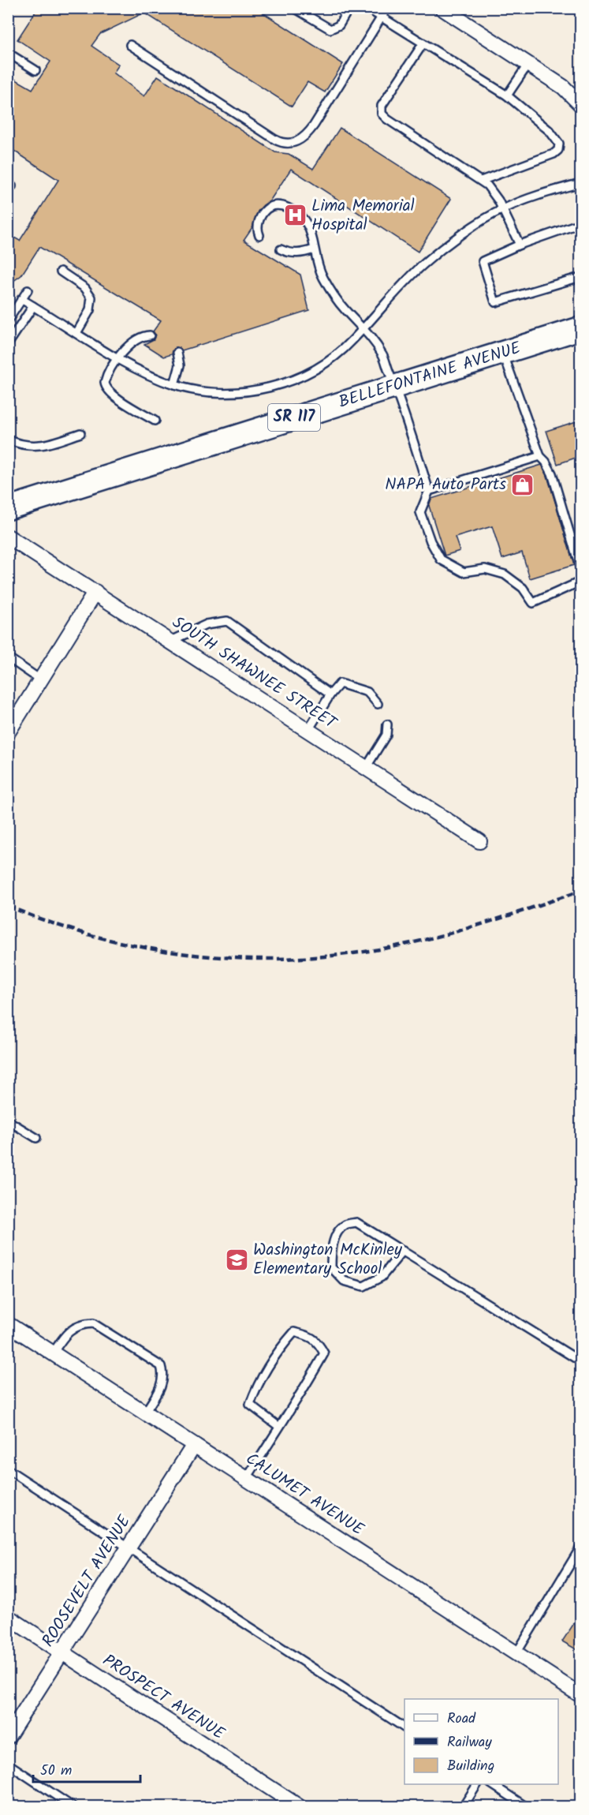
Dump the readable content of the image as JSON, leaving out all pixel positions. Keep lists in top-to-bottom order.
{
  "streets": {
    "main road": ["BELLEFONTAINE AVENUE", "SR 117"],
    "street": [
      "SOUTH SHAWNEE STREET",
      "CALUMET AVENUE",
      "ROOSEVELT AVENUE",
      "PROSPECT AVENUE"
    ]
  },
  "crossings": [
    ["CALUMET AVENUE", "ROOSEVELT AVENUE"],
    ["ROOSEVELT AVENUE", "PROSPECT AVENUE"]
  ],
  "places": {
    "hospital": ["Lima Memorial Hospital"],
    "shop": ["NAPA Auto Parts"],
    "school or university": ["Washington McKinley Elementary School"]
  },
  "legend": ["Road", "Railway", "Building"],
  "scale_bar": "50 m"
}
